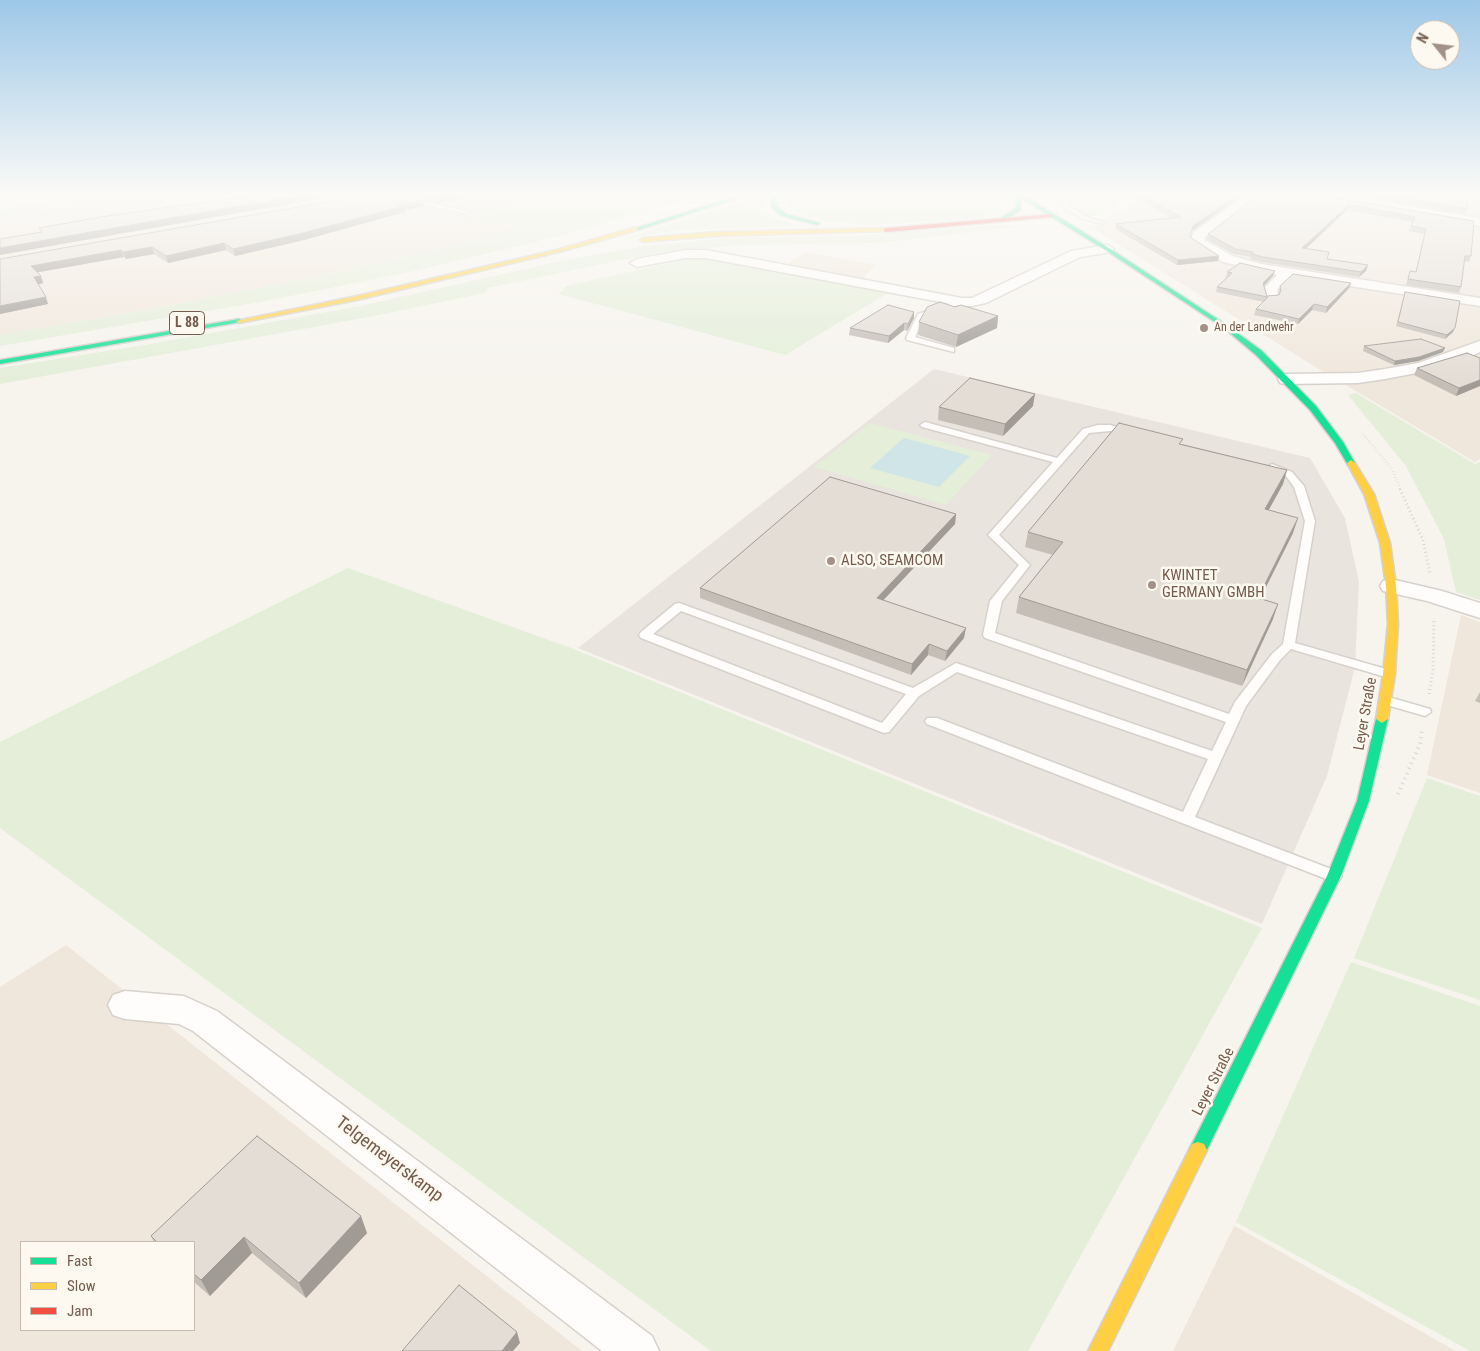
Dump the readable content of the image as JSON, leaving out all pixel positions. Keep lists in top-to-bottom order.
{
  "streets": {
    "main road": ["L 88", "Leyer Straße"],
    "street": ["Telgemeyerskamp"]
  },
  "places": ["An der Landwehr", "ALSO, SEAMCOM", "KWINTET GERMANY GMBH"],
  "legend": ["Fast", "Slow", "Jam"],
  "north": "top left"
}
